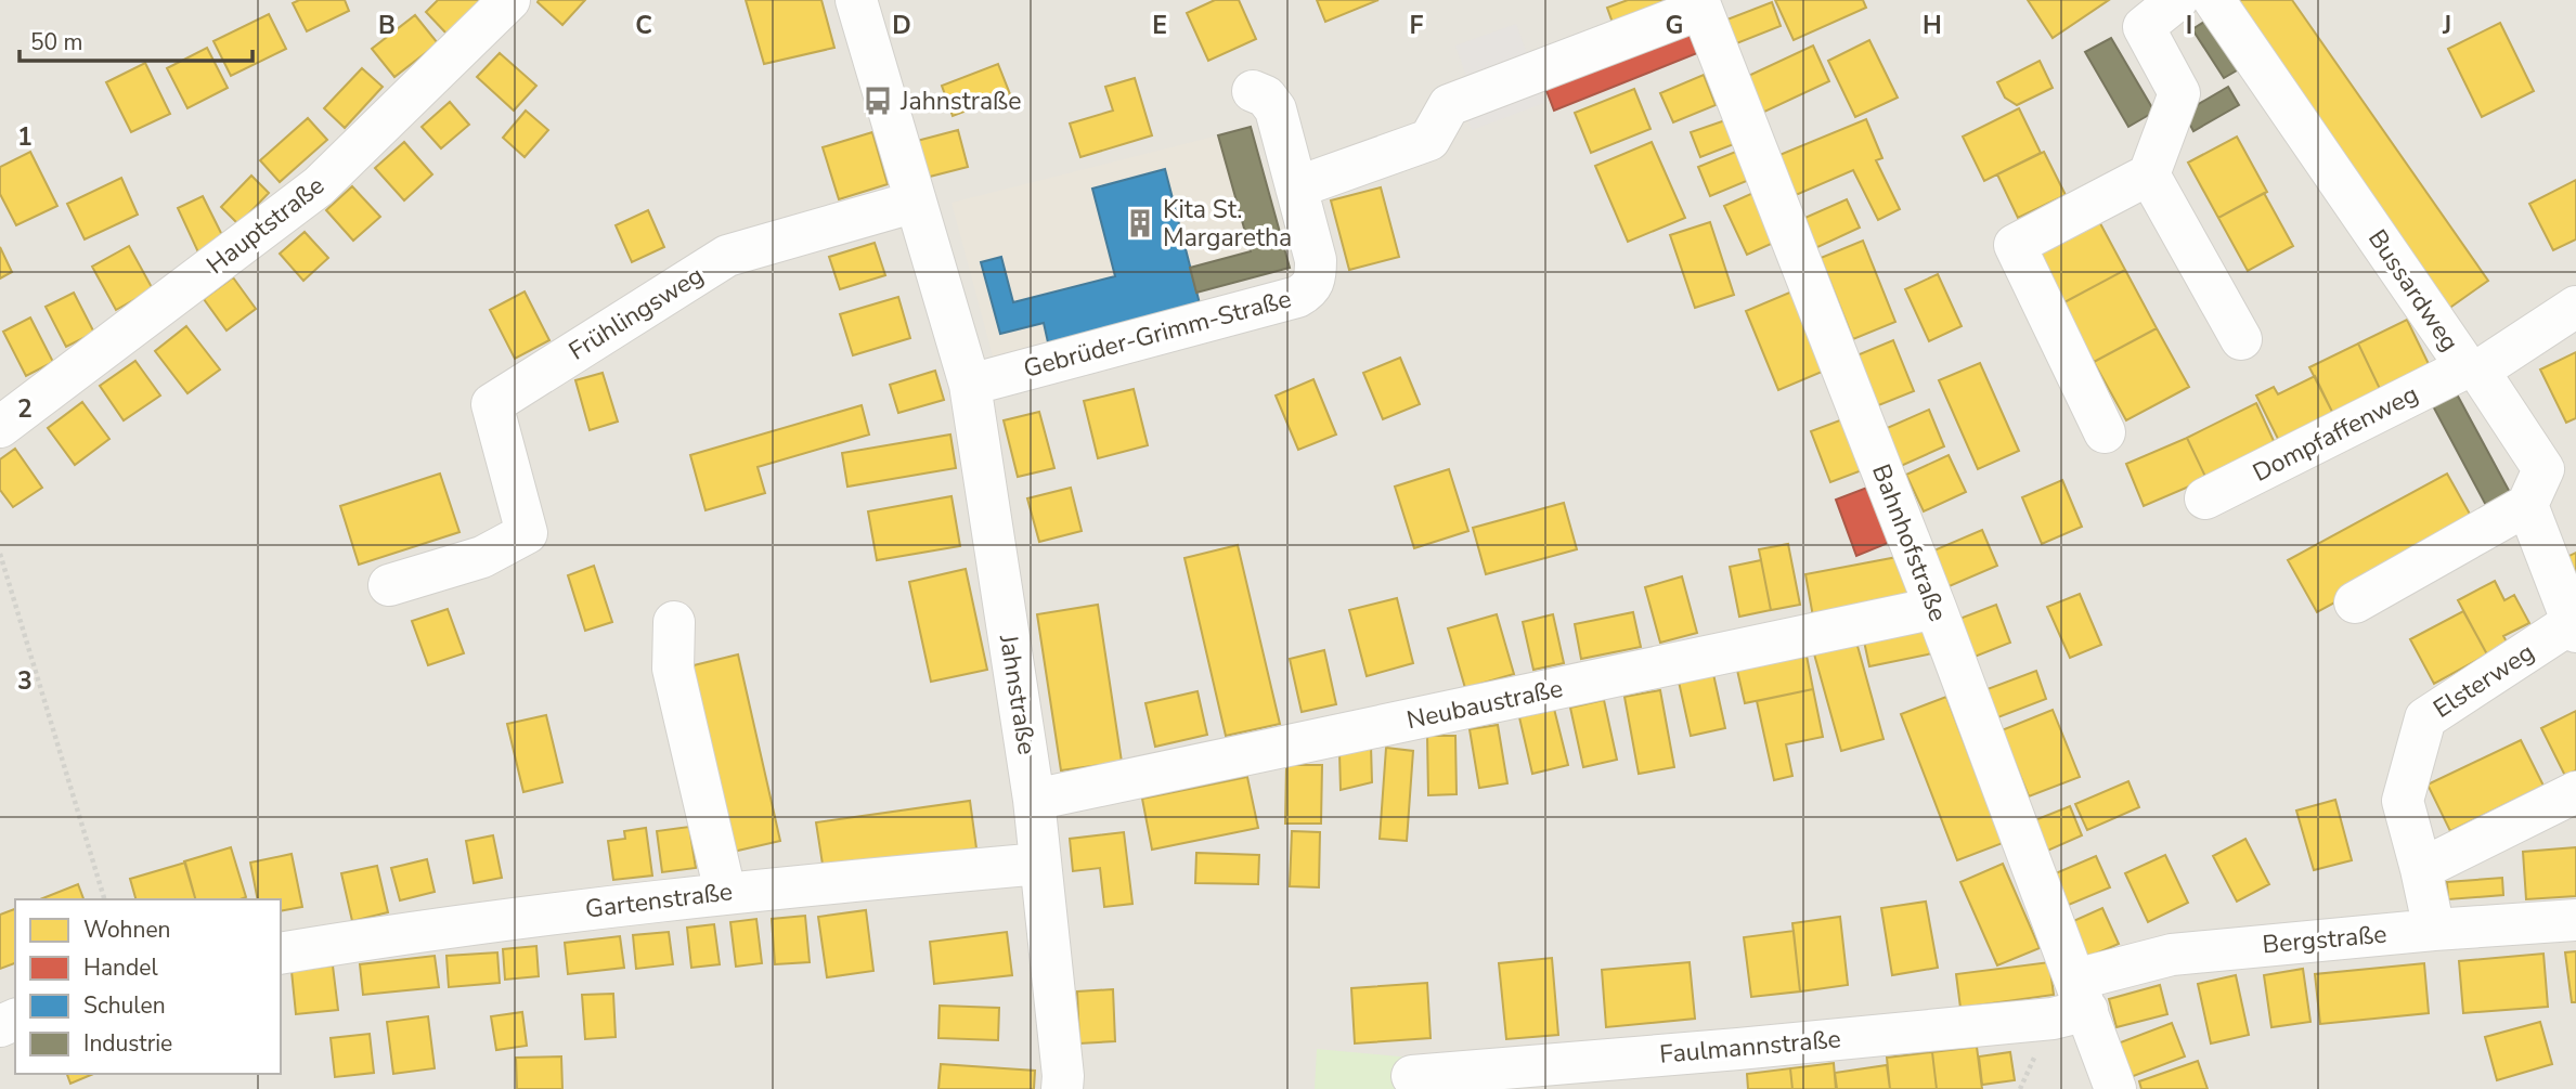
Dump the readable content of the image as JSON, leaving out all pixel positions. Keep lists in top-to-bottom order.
{
  "streets": {
    "street": [
      "Hauptstraße",
      "Bussardweg",
      "Frühlingsweg",
      "Gebrüder-Grimm-Straße",
      "Dompfaffenweg",
      "Bahnhofstraße",
      "Elsterweg",
      "Jahnstraße",
      "Neubaustraße",
      "Gartenstraße",
      "Bergstraße",
      "Faulmannstraße"
    ]
  },
  "crossings": [
    ["Bussardweg", "Dompfaffenweg"],
    ["Bussardweg", "Elsterweg"],
    ["Frühlingsweg", "Jahnstraße"],
    ["Gebrüder-Grimm-Straße", "Jahnstraße"],
    ["Bahnhofstraße", "Neubaustraße"],
    ["Bahnhofstraße", "Bergstraße"],
    ["Bahnhofstraße", "Faulmannstraße"],
    ["Elsterweg", "Bergstraße"],
    ["Jahnstraße", "Neubaustraße"],
    ["Jahnstraße", "Gartenstraße"],
    ["Bergstraße", "Faulmannstraße"]
  ],
  "places": {
    "bus stop": ["Jahnstraße"],
    "building": ["Kita St. Margaretha"]
  },
  "legend": [
    "Wohnen",
    "Handel",
    "Schulen",
    "Industrie"
  ],
  "scale_bar": "50 m",
  "grid": {
    "columns": [
      "B",
      "C",
      "D",
      "E",
      "F",
      "G",
      "H",
      "I",
      "J"
    ],
    "rows": ["1", "2", "3"]
  }
}
